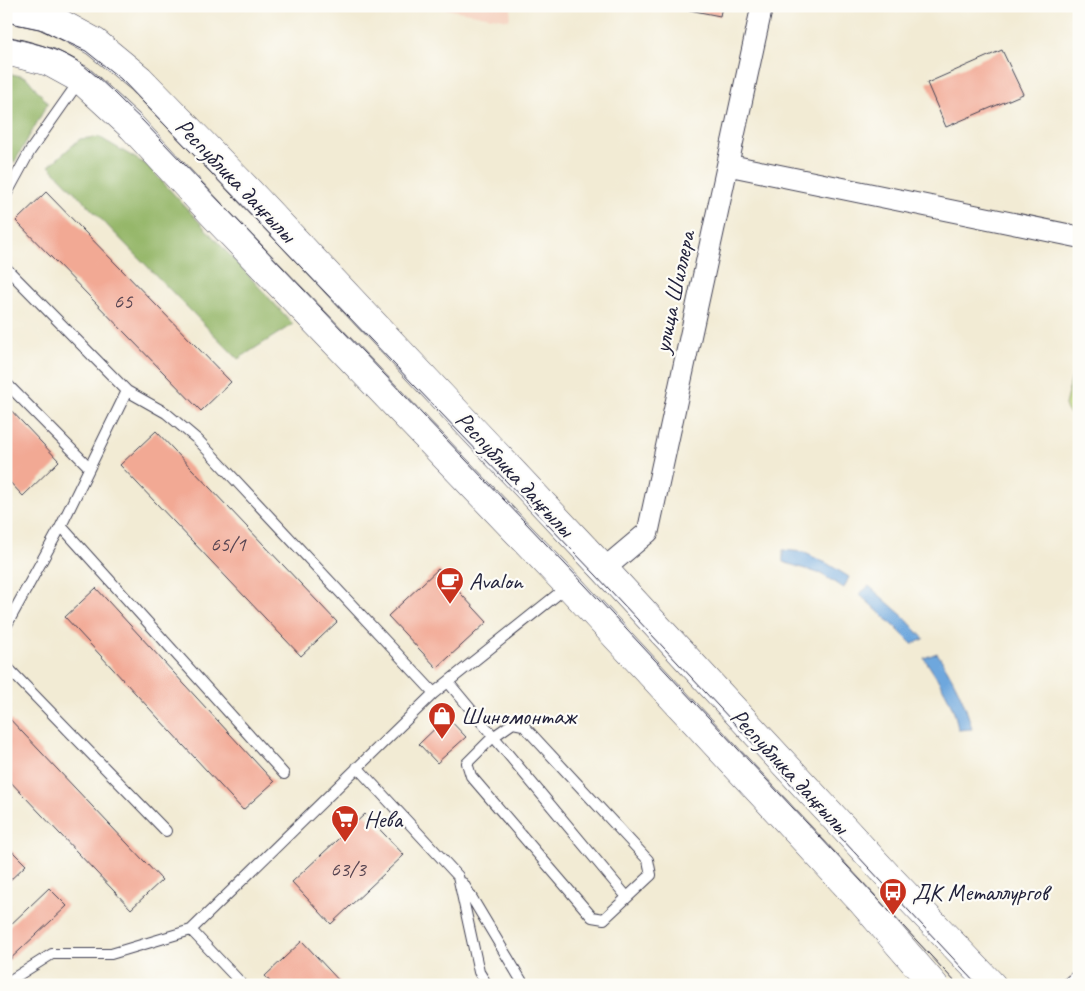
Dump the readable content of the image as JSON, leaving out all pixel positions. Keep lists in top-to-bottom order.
{
  "streets": {
    "main road": ["Республика даңғылы"],
    "street": ["улица Шиллера"]
  },
  "crossings": [
    ["Республика даңғылы", "улица Шиллера"]
  ],
  "places": {
    "cafe": ["Avalon"],
    "shop": ["Шиномонтаж"],
    "supermarket": ["Нева"],
    "bus stop": ["ДК Металлургов"]
  },
  "house_numbers": ["65", "65/1", "63/3"]
}
